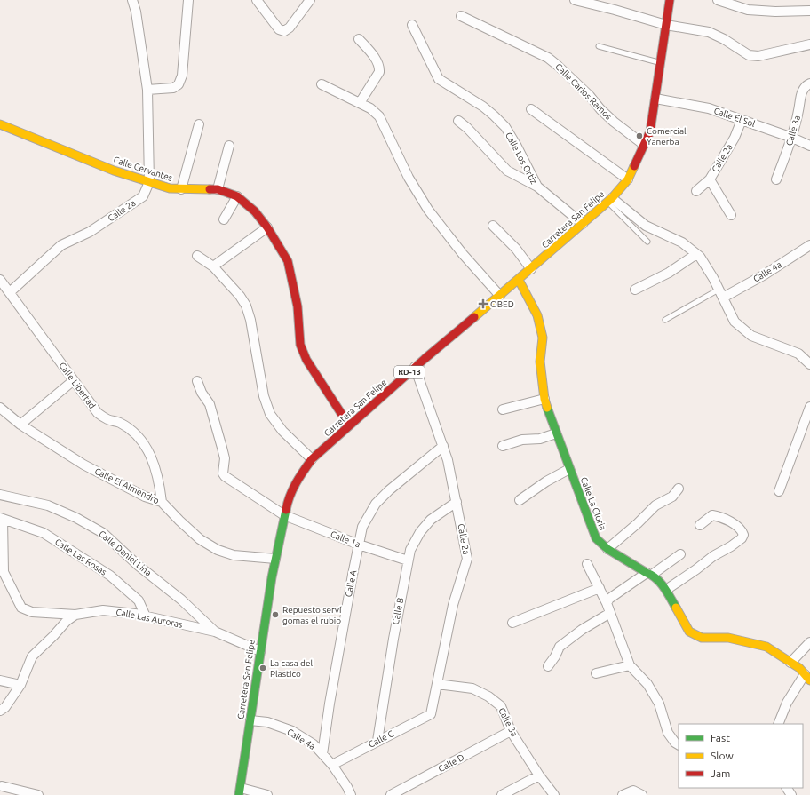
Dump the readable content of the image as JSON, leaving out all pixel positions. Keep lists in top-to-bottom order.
{
  "streets": {
    "street": [
      "Calle Carlos Ramos",
      "Calle El Sol",
      "Calle 3a",
      "Calle Los Ortiz",
      "Calle 2a",
      "Calle Cervantes",
      "Carretera San Felipe",
      "Calle 4a",
      "RD-13",
      "Calle Libertad",
      "Calle El Almendro",
      "Calle La Gloria",
      "Calle 1a",
      "Calle Daniel Lina",
      "Calle Las Rosas",
      "Calle A",
      "Calle B",
      "Calle Las Auroras",
      "Calle C",
      "Calle D"
    ]
  },
  "crossings": [
    ["Calle Carlos Ramos", "Carretera San Felipe"],
    ["Calle El Sol", "Calle 3a"],
    ["Calle El Sol", "Calle 2a"],
    ["Calle El Sol", "Carretera San Felipe"],
    ["Calle 3a", "Calle 2a"],
    ["Calle 3a", "Calle D"],
    ["Calle Los Ortiz", "Carretera San Felipe"],
    ["Calle 2a", "Calle Cervantes"],
    ["Calle 2a", "Carretera San Felipe"],
    ["Calle 2a", "Calle Libertad"],
    ["Calle 2a", "Calle A"],
    ["Calle 2a", "Calle B"],
    ["Calle 2a", "Calle C"],
    ["Calle Cervantes", "Carretera San Felipe"],
    ["Carretera San Felipe", "Calle 4a"],
    ["Carretera San Felipe", "Calle El Almendro"],
    ["Carretera San Felipe", "Calle La Gloria"],
    ["Carretera San Felipe", "Calle 1a"],
    ["Carretera San Felipe", "Calle Las Auroras"],
    ["Calle 4a", "Calle A"],
    ["Calle 4a", "Calle C"],
    ["Calle Libertad", "Calle El Almendro"],
    ["Calle 1a", "Calle A"],
    ["Calle 1a", "Calle B"],
    ["Calle Daniel Lina", "Calle Las Auroras"],
    ["Calle Las Rosas", "Calle Las Auroras"],
    ["Calle B", "Calle C"]
  ],
  "places": {
    "other": ["Comercial Yanerba", "Repuesto serví gomas el rubio", "La casa del Plastico"],
    "health": ["OBED"]
  },
  "legend": ["Fast", "Slow", "Jam"]
}
